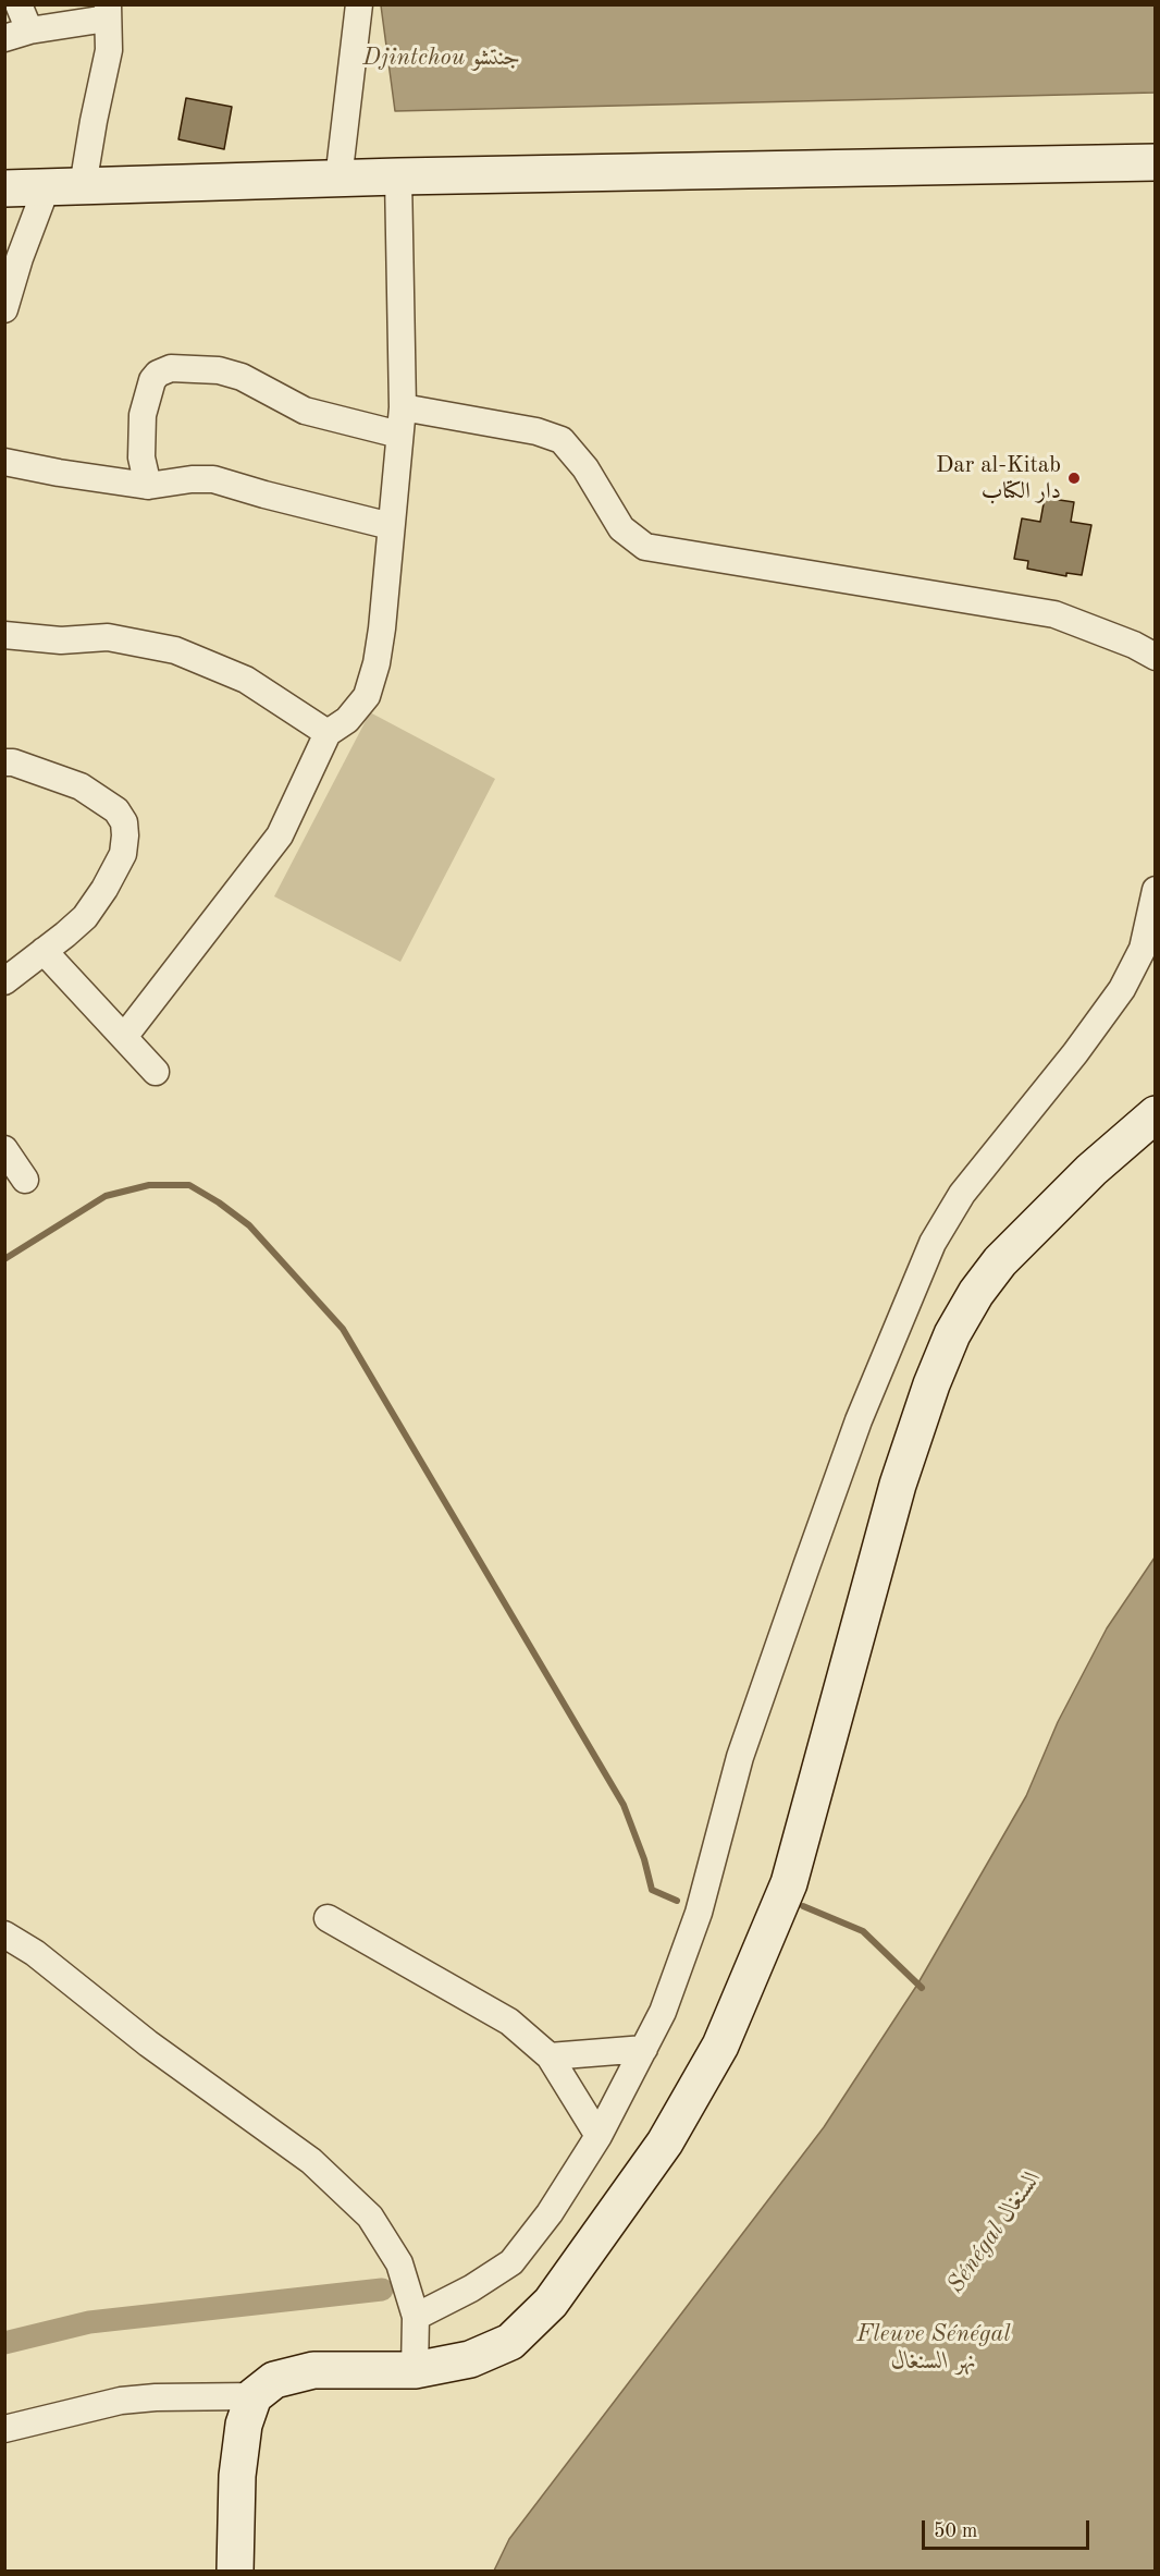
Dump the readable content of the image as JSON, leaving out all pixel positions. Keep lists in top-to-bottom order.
{
  "water": ["Djintchou جنتشو", "Sénégal السنغال", "Fleuve Sénégal نهر السنغال"],
  "places": ["Dar al-Kitab دار الكتاب"],
  "scale_bar": "50 m"
}
